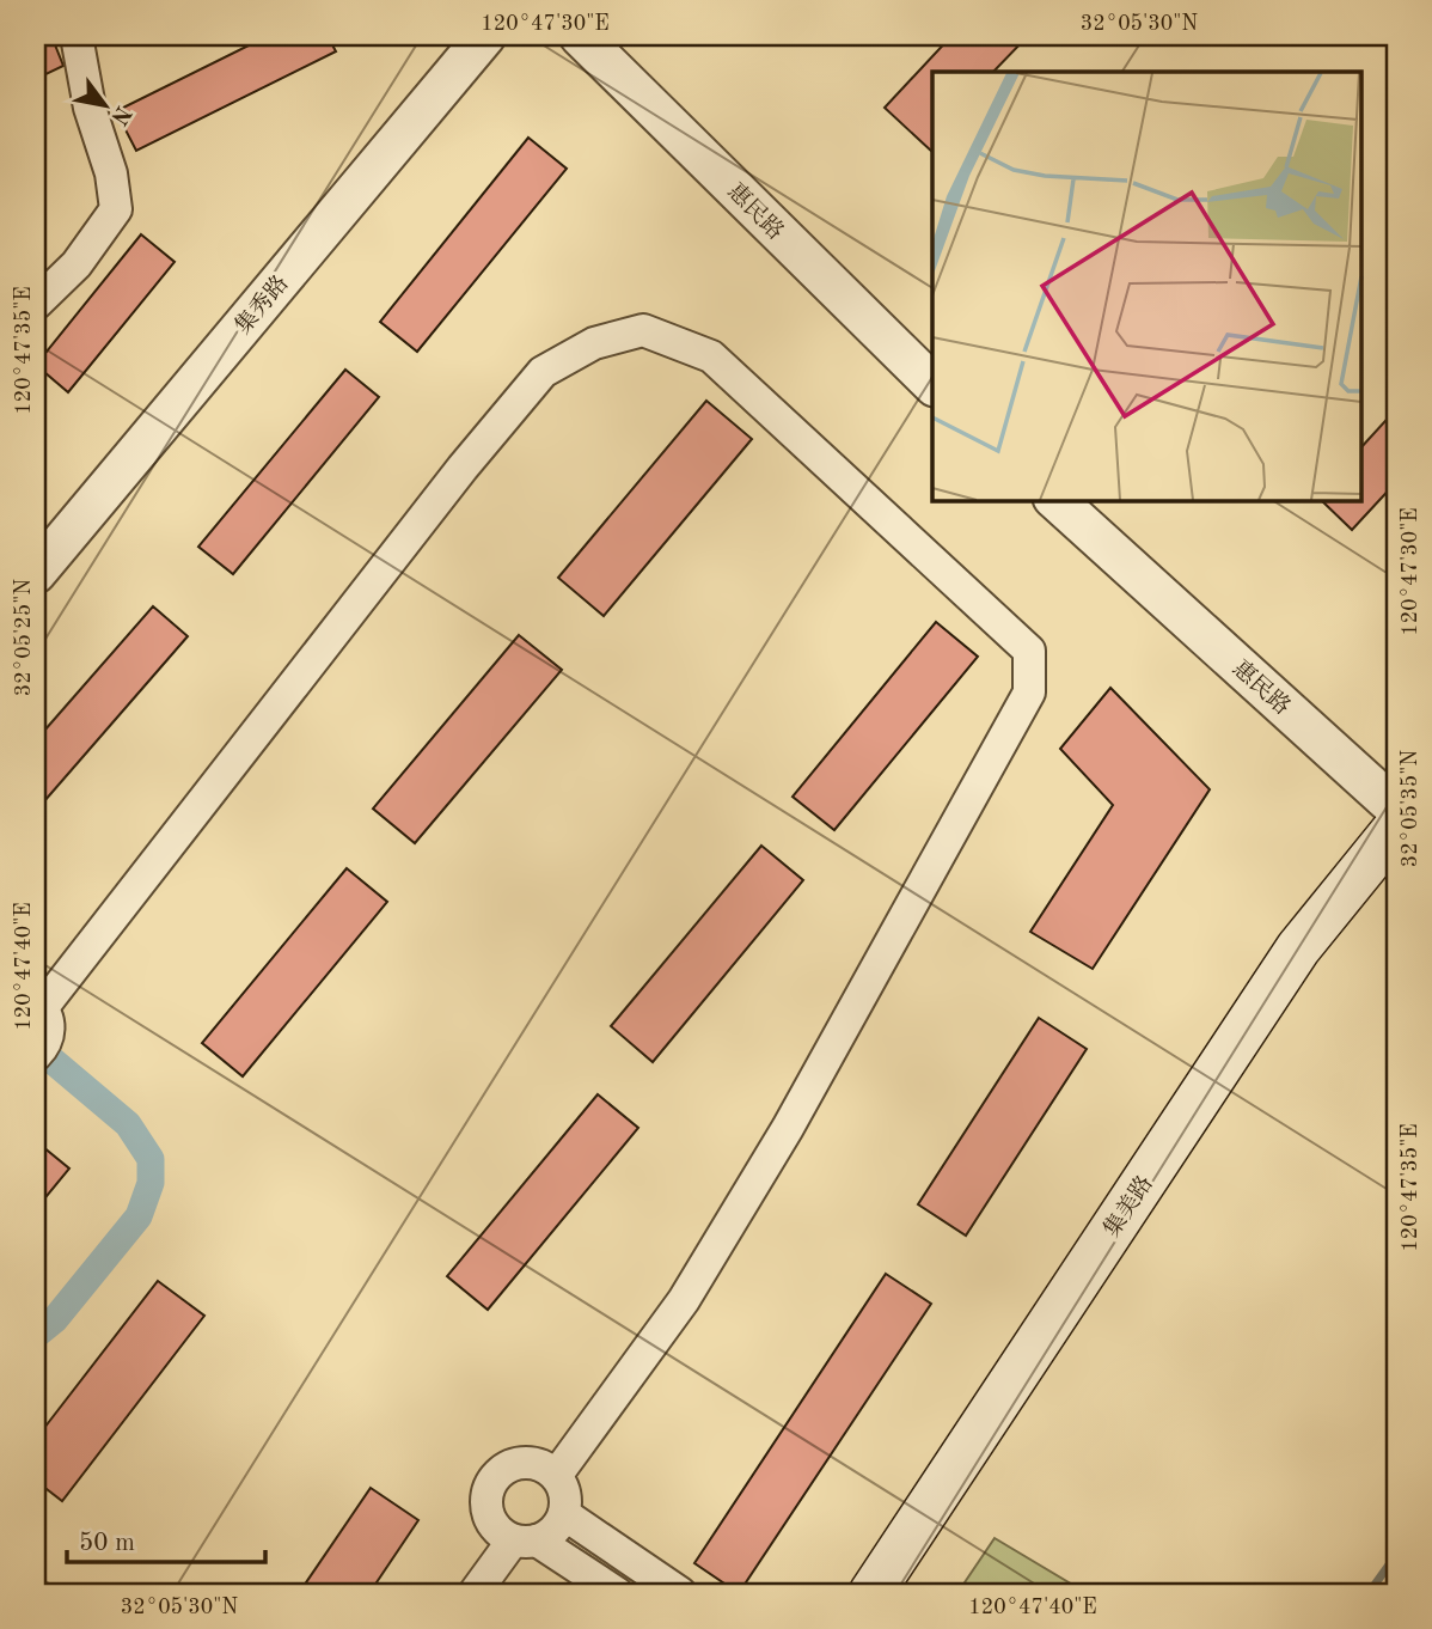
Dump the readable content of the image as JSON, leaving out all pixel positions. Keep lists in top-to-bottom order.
{
  "streets": {
    "main road": ["集美路"],
    "street": ["惠民路", "集秀路"]
  },
  "scale_bar": "50 m",
  "north": "bottom right",
  "coordinates": [
    "120°47'30\"E",
    "32°05'30\"N",
    "120°47'35\"E",
    "32°05'25\"N",
    "32°05'35\"N",
    "120°47'40\"E"
  ]
}
